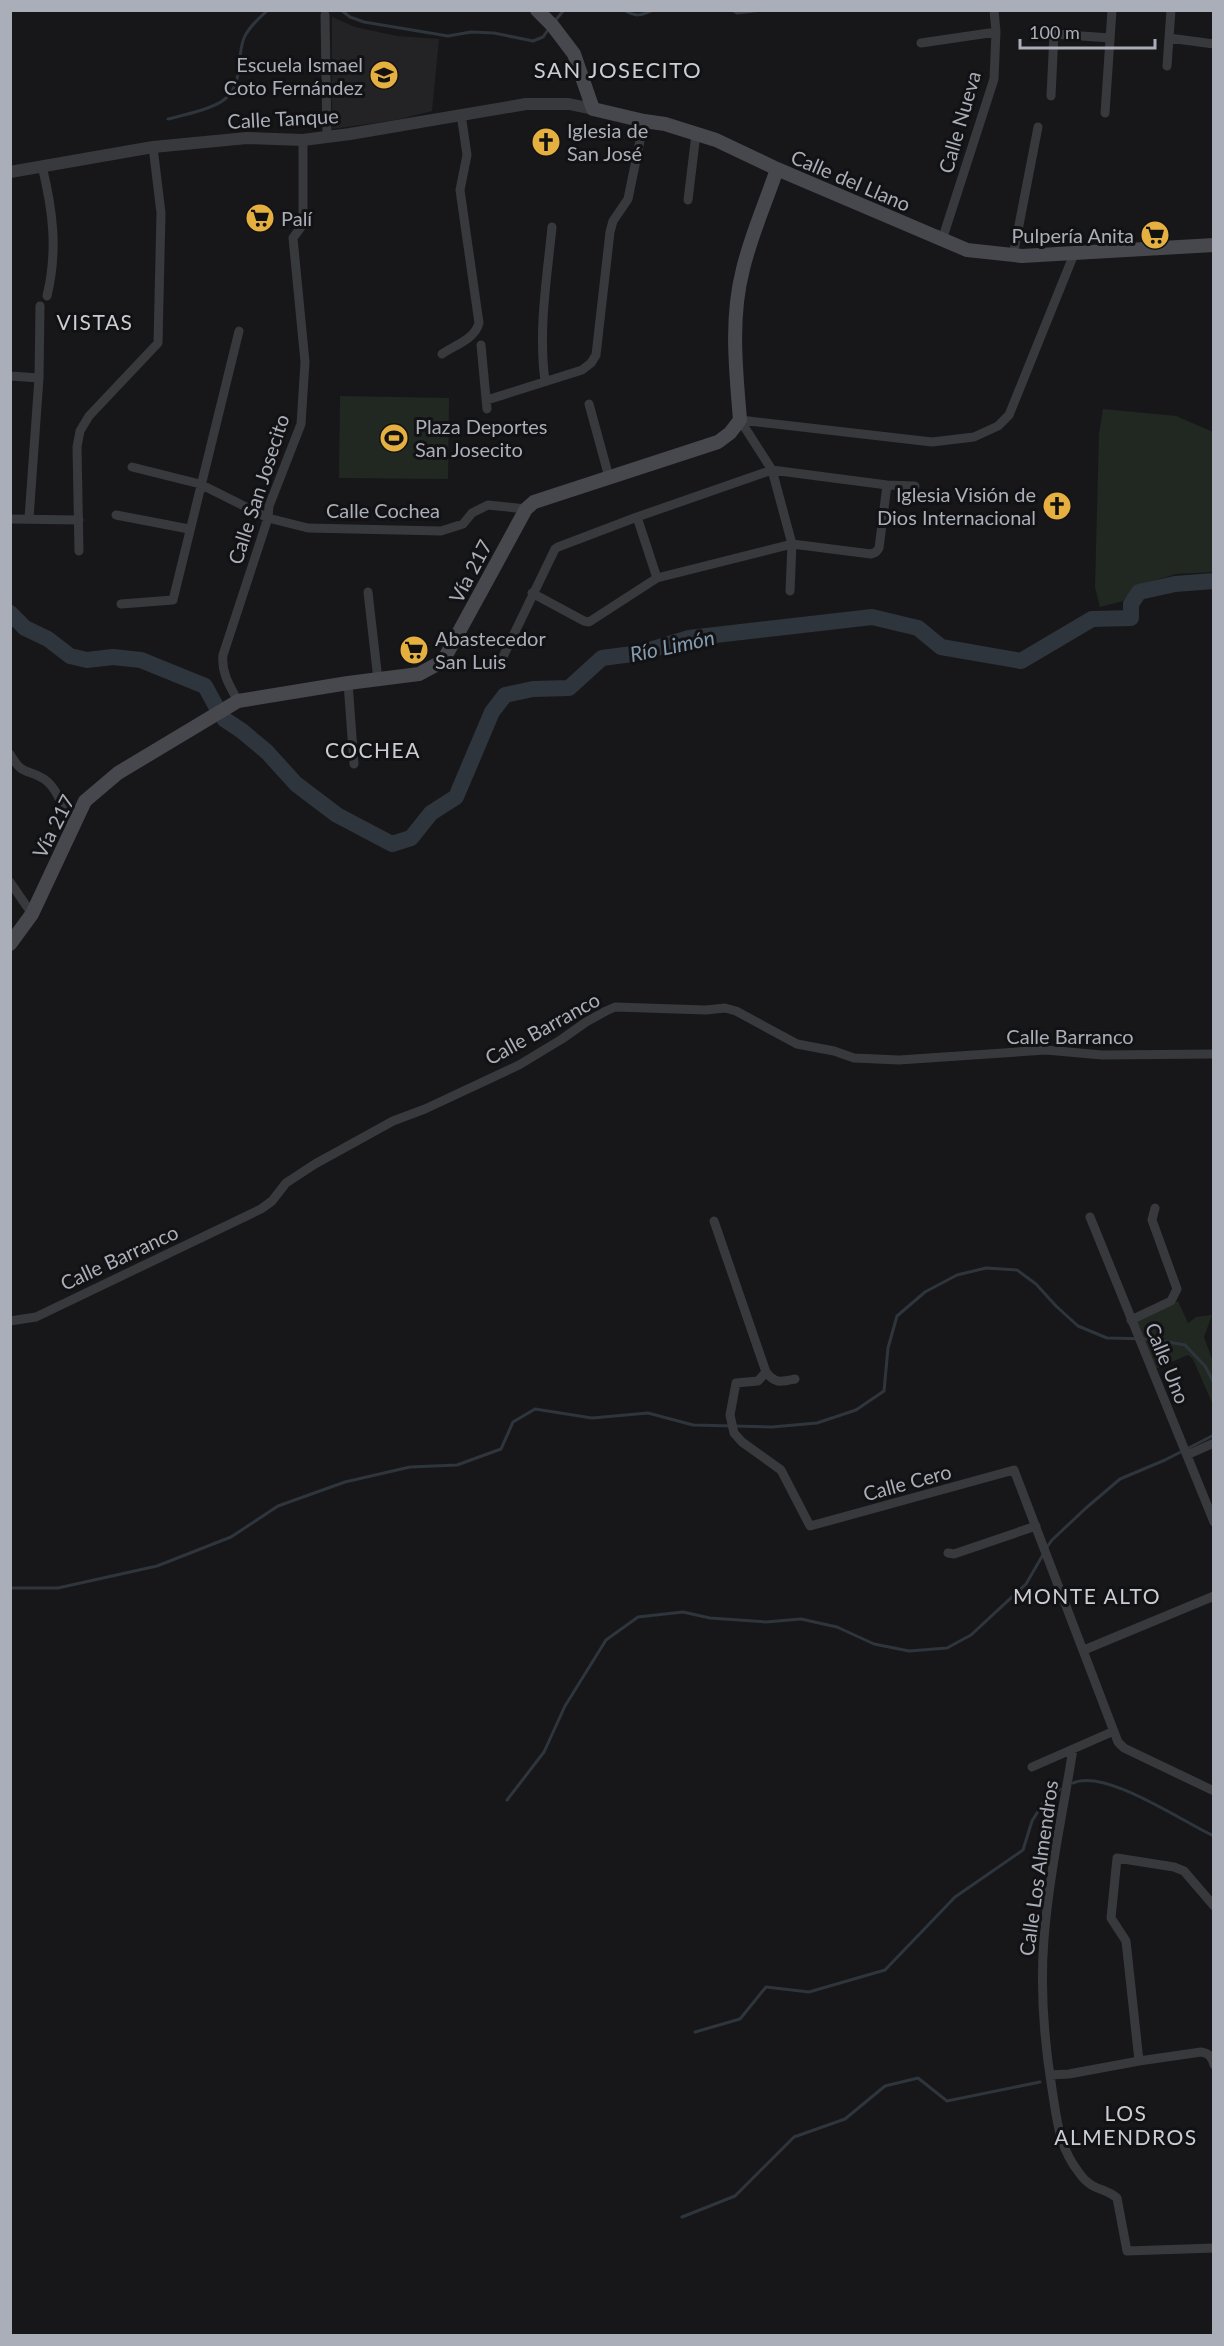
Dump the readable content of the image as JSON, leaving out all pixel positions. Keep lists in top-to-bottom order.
{
  "streets": {
    "main road": ["Calle del Llano", "Vía 217"],
    "street": [
      "Calle Tanque",
      "Calle Nueva",
      "Calle San Josecito",
      "Calle Cochea",
      "Calle Barranco",
      "Calle Uno",
      "Calle Cero",
      "Calle Los Almendros"
    ]
  },
  "crossings": [
    ["Calle Tanque", "Calle del Llano"],
    ["Calle Tanque", "Calle San Josecito"],
    ["Calle Nueva", "Calle del Llano"],
    ["Calle San Josecito", "Calle Cochea"],
    ["Calle San Josecito", "Vía 217"],
    ["Calle Cochea", "Vía 217"]
  ],
  "districts": [
    "SAN JOSECITO",
    "VISTAS",
    "COCHEA",
    "MONTE ALTO",
    "LOS ALMENDROS"
  ],
  "water": ["Río Limón"],
  "places": {
    "school or university": ["Escuela Ismael Coto Fernández"],
    "church": ["Iglesia de San José", "Iglesia Visión de Dios Internacional"],
    "supermarket": ["Palí", "Pulpería Anita", "Abastecedor San Luis"],
    "sports": ["Plaza Deportes San Josecito"]
  },
  "scale_bar": "100 m"
}
